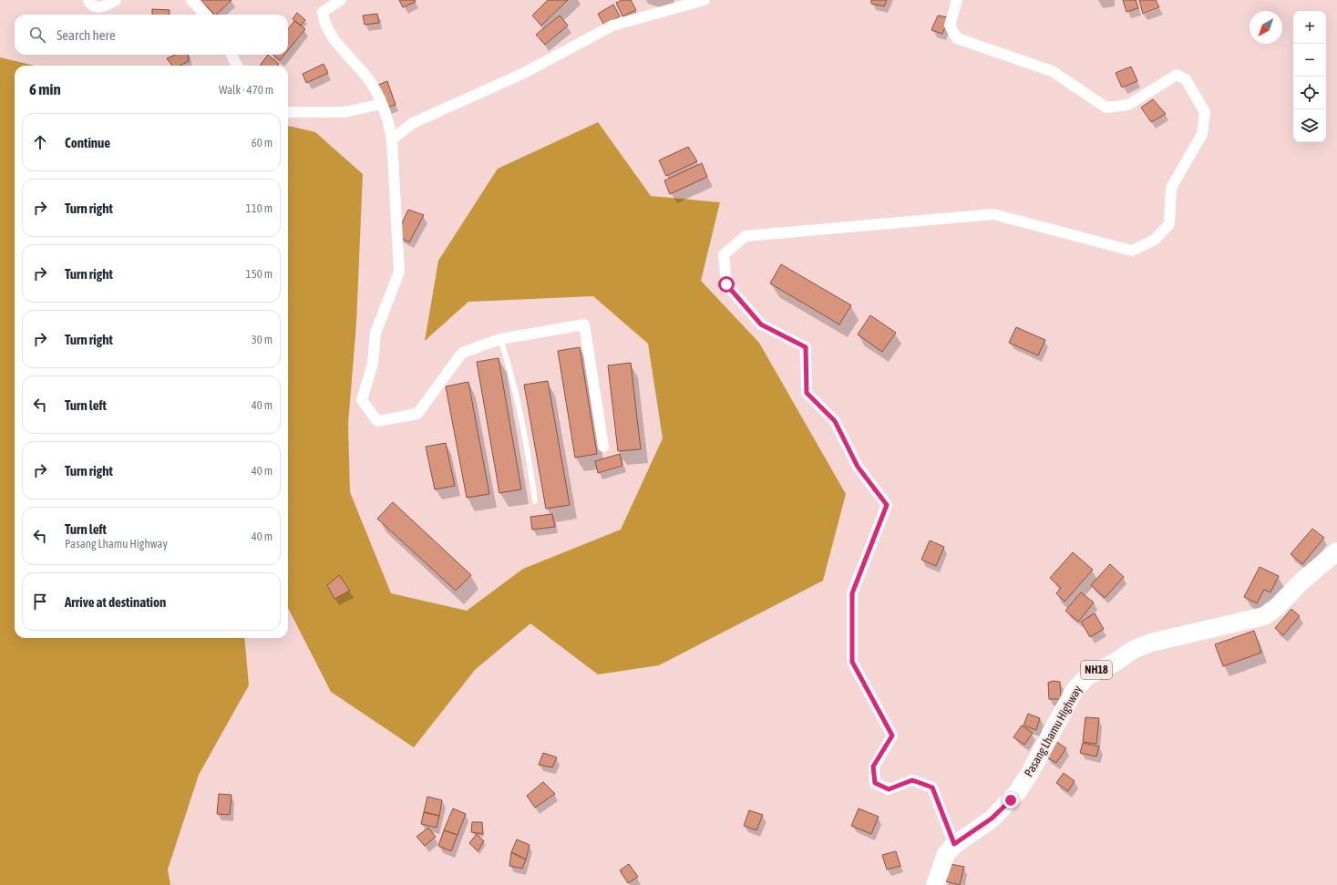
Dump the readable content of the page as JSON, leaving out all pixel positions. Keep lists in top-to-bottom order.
{
  "streets": {
    "main road": ["NH18", "Pasang Lhamu Highway"]
  },
  "north": "bottom left",
  "page": {
    "map_buttons": ["+", "−"],
    "search": "Search here",
    "heading": ["6 min", "Walk · 470 m"],
    "list": [
      ["Continue", "60 m"],
      ["Turn right", "110 m"],
      ["Turn right", "150 m"],
      ["Turn right", "30 m"],
      ["Turn left", "40 m"],
      ["Turn right", "40 m"],
      ["Turn left", "Pasang Lhamu Highway", "40 m"],
      "Arrive at destination"
    ]
  }
}
